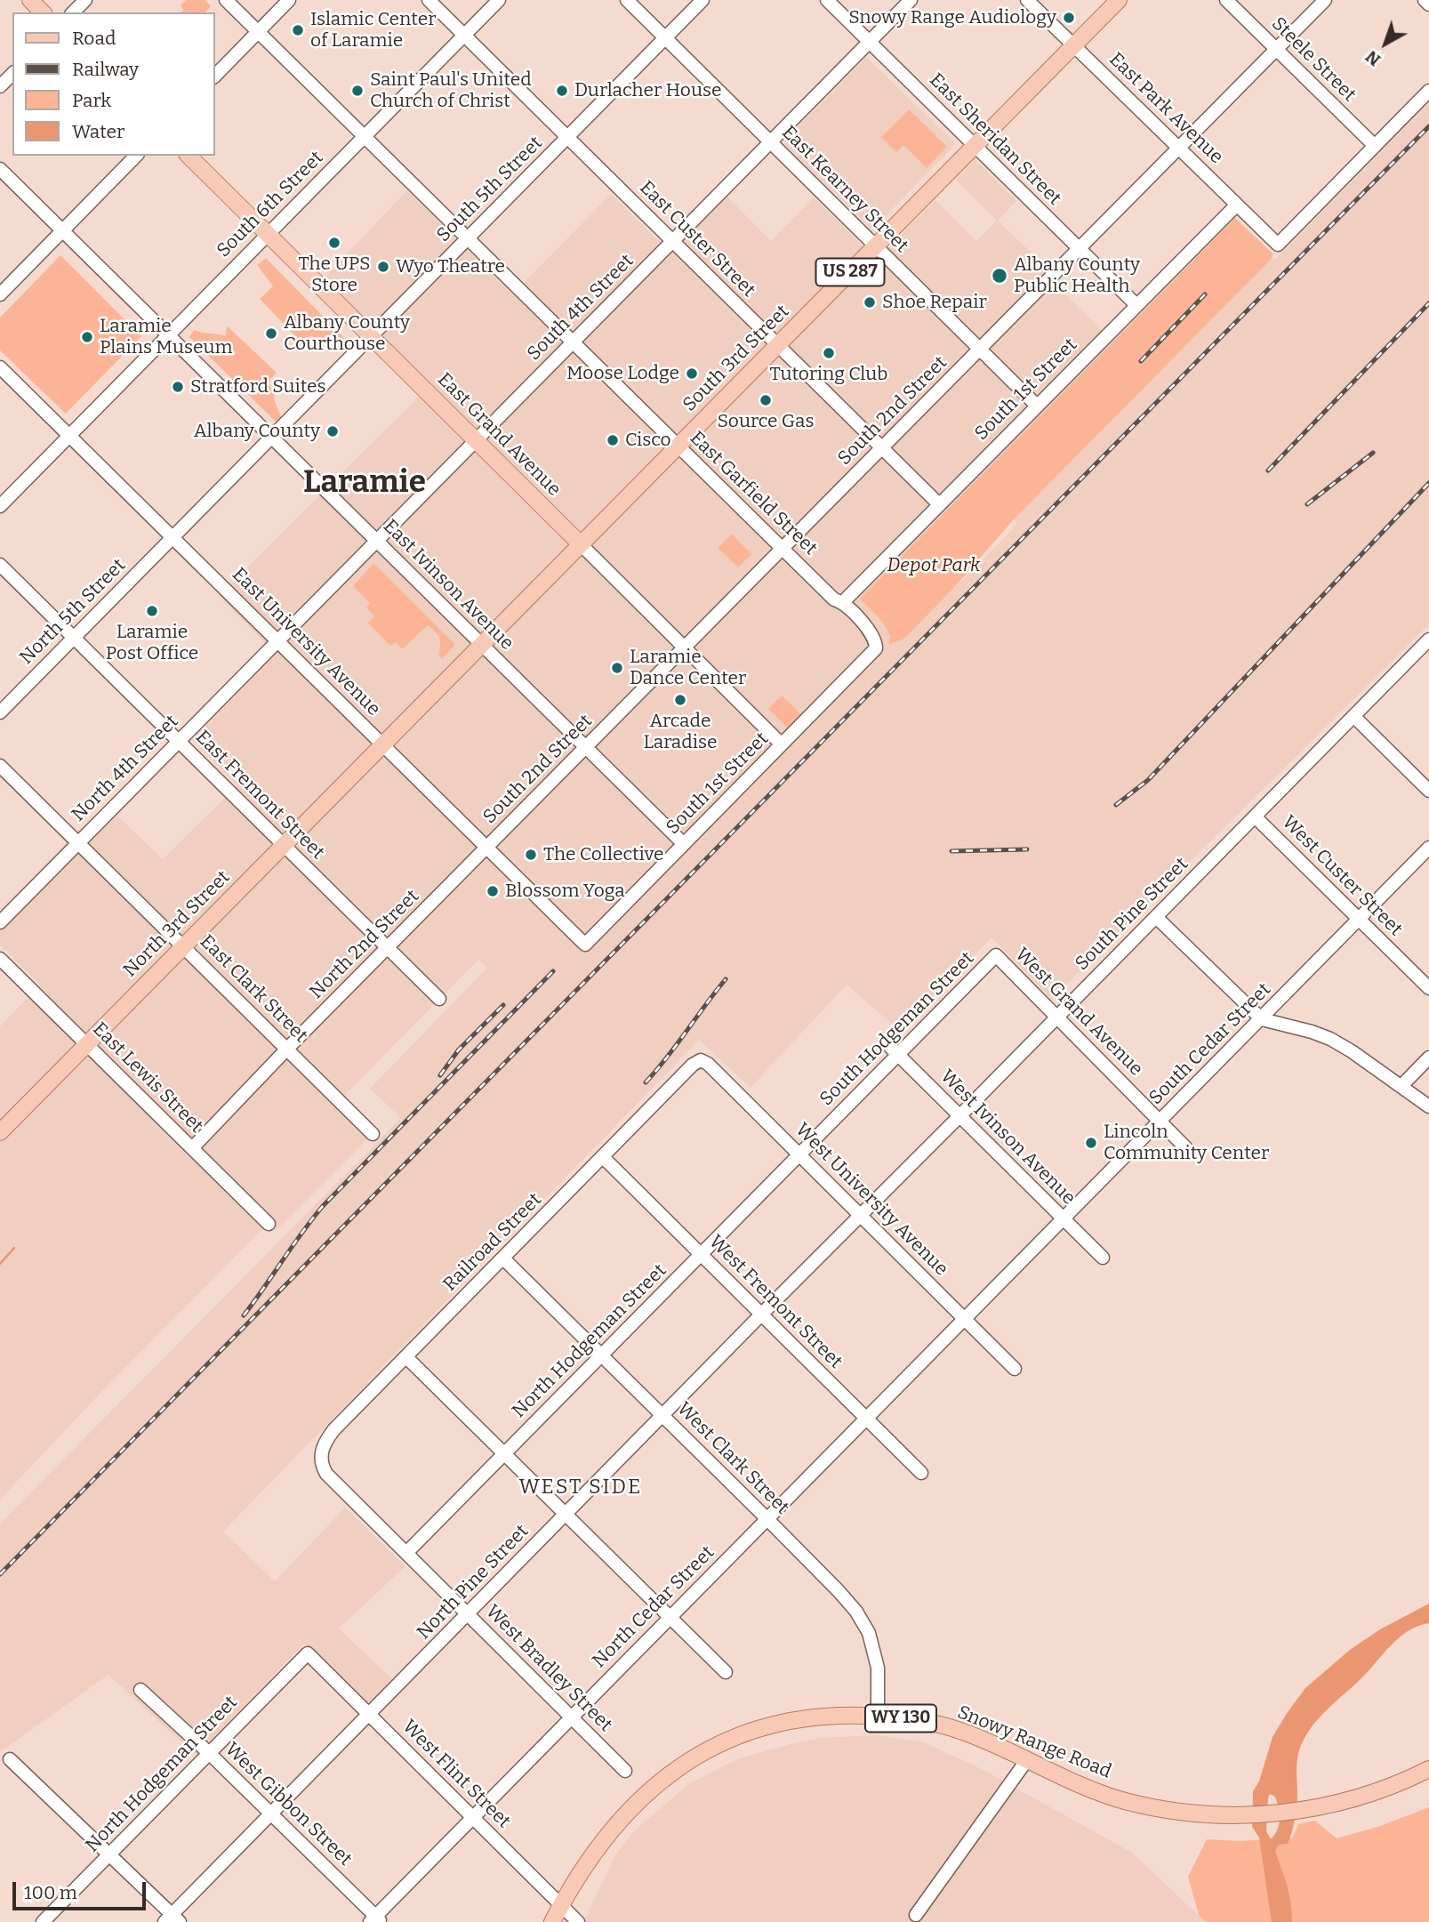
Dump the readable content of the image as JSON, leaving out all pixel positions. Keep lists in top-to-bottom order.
{
  "streets": {
    "main road": [
      "US 287",
      "South 3rd Street",
      "East Grand Avenue",
      "North 3rd Street",
      "WY 130",
      "Snowy Range Road"
    ],
    "street": [
      "Steele Street",
      "East Park Avenue",
      "East Sheridan Street",
      "South 5th Street",
      "East Kearney Street",
      "South 6th Street",
      "East Custer Street",
      "South 4th Street",
      "South 1st Street",
      "South 2nd Street",
      "East Garfield Street",
      "East Ivinson Avenue",
      "North 5th Street",
      "East University Avenue",
      "North 4th Street",
      "East Fremont Street",
      "West Custer Street",
      "South Pine Street",
      "North 2nd Street",
      "East Clark Street",
      "West Grand Avenue",
      "South Hodgeman Street",
      "South Cedar Street",
      "East Lewis Street",
      "West Ivinson Avenue",
      "West University Avenue",
      "Railroad Street",
      "West Fremont Street",
      "North Hodgeman Street",
      "West Clark Street",
      "North Pine Street",
      "North Cedar Street",
      "West Bradley Street",
      "West Flint Street",
      "West Gibbon Street"
    ]
  },
  "crossings": [
    ["Steele Street", "East Park Avenue"],
    ["Steele Street", "South 2nd Street"],
    ["East Park Avenue", "South 3rd Street"],
    ["East Park Avenue", "South 1st Street"],
    ["East Park Avenue", "South 2nd Street"],
    ["East Sheridan Street", "South 4th Street"],
    ["East Sheridan Street", "South 3rd Street"],
    ["East Sheridan Street", "South 1st Street"],
    ["East Sheridan Street", "South 2nd Street"],
    ["South 5th Street", "East Kearney Street"],
    ["South 5th Street", "East Custer Street"],
    ["South 5th Street", "East Grand Avenue"],
    ["South 5th Street", "East Garfield Street"],
    ["South 5th Street", "East Ivinson Avenue"],
    ["South 5th Street", "North 5th Street"],
    ["South 5th Street", "East University Avenue"],
    ["East Kearney Street", "South 4th Street"],
    ["East Kearney Street", "South 3rd Street"],
    ["East Kearney Street", "South 1st Street"],
    ["East Kearney Street", "South 2nd Street"],
    ["South 6th Street", "East Custer Street"],
    ["South 6th Street", "East Grand Avenue"],
    ["South 6th Street", "East Garfield Street"],
    ["South 6th Street", "East Ivinson Avenue"],
    ["South 6th Street", "East University Avenue"],
    ["East Custer Street", "South 4th Street"],
    ["East Custer Street", "South 3rd Street"],
    ["East Custer Street", "South 1st Street"],
    ["East Custer Street", "South 2nd Street"],
    ["South 4th Street", "East Grand Avenue"],
    ["South 4th Street", "East Garfield Street"],
    ["South 4th Street", "East Ivinson Avenue"],
    ["South 4th Street", "East University Avenue"],
    ["South 4th Street", "North 4th Street"],
    ["South 3rd Street", "East Grand Avenue"],
    ["South 3rd Street", "East Garfield Street"],
    ["South 3rd Street", "East Ivinson Avenue"],
    ["South 3rd Street", "East University Avenue"],
    ["South 3rd Street", "North 3rd Street"],
    ["South 1st Street", "East Grand Avenue"],
    ["South 1st Street", "East Garfield Street"],
    ["South 1st Street", "East Ivinson Avenue"],
    ["South 1st Street", "East University Avenue"],
    ["South 2nd Street", "East Grand Avenue"],
    ["South 2nd Street", "East Garfield Street"],
    ["South 2nd Street", "East Ivinson Avenue"],
    ["South 2nd Street", "East University Avenue"],
    ["South 2nd Street", "North 2nd Street"],
    ["North 5th Street", "East University Avenue"],
    ["North 5th Street", "East Fremont Street"],
    ["East University Avenue", "North 4th Street"],
    ["East University Avenue", "North 3rd Street"],
    ["East University Avenue", "North 2nd Street"],
    ["North 4th Street", "East Fremont Street"],
    ["North 4th Street", "East Clark Street"],
    ["East Fremont Street", "North 3rd Street"],
    ["East Fremont Street", "North 2nd Street"],
    ["West Custer Street", "South Pine Street"],
    ["West Custer Street", "South Cedar Street"],
    ["South Pine Street", "West Grand Avenue"],
    ["South Pine Street", "West Ivinson Avenue"],
    ["South Pine Street", "West University Avenue"],
    ["South Pine Street", "North Pine Street"],
    ["North 3rd Street", "East Clark Street"],
    ["North 3rd Street", "East Lewis Street"],
    ["North 2nd Street", "East Clark Street"],
    ["North 2nd Street", "East Lewis Street"],
    ["West Grand Avenue", "South Hodgeman Street"],
    ["West Grand Avenue", "South Cedar Street"],
    ["South Hodgeman Street", "West Ivinson Avenue"],
    ["South Hodgeman Street", "West University Avenue"],
    ["South Hodgeman Street", "North Hodgeman Street"],
    ["South Cedar Street", "West Ivinson Avenue"],
    ["South Cedar Street", "West University Avenue"],
    ["South Cedar Street", "North Cedar Street"],
    ["West University Avenue", "Railroad Street"],
    ["West University Avenue", "North Hodgeman Street"],
    ["West University Avenue", "North Pine Street"],
    ["West University Avenue", "North Cedar Street"],
    ["Railroad Street", "West Fremont Street"],
    ["Railroad Street", "West Clark Street"],
    ["Railroad Street", "West Bradley Street"],
    ["West Fremont Street", "North Hodgeman Street"],
    ["West Fremont Street", "North Pine Street"],
    ["West Fremont Street", "North Cedar Street"],
    ["North Hodgeman Street", "West Clark Street"],
    ["North Hodgeman Street", "West Bradley Street"],
    ["North Hodgeman Street", "West Flint Street"],
    ["North Hodgeman Street", "West Gibbon Street"],
    ["West Clark Street", "North Pine Street"],
    ["West Clark Street", "North Cedar Street"],
    ["West Clark Street", "Snowy Range Road"],
    ["North Pine Street", "West Bradley Street"],
    ["North Pine Street", "West Flint Street"],
    ["North Pine Street", "West Gibbon Street"],
    ["North Cedar Street", "West Bradley Street"],
    ["North Cedar Street", "West Flint Street"],
    ["North Cedar Street", "West Gibbon Street"],
    ["Snowy Range Road", "West Flint Street"]
  ],
  "districts": ["Laramie", "WEST SIDE"],
  "parks": ["Depot Park"],
  "places": [
    "Snowy Range Audiology",
    "Islamic Center of Laramie",
    "Saint Paul's United Church of Christ",
    "Durlacher House",
    "The UPS Store",
    "Wyo Theatre",
    "Albany County Public Health",
    "Shoe Repair",
    "Albany County Courthouse",
    "Laramie Plains Museum",
    "Tutoring Club",
    "Moose Lodge",
    "Stratford Suites",
    "Source Gas",
    "Albany County",
    "Cisco",
    "Laramie Post Office",
    "Laramie Dance Center",
    "Arcade Laradise",
    "The Collective",
    "Blossom Yoga",
    "Lincoln Community Center"
  ],
  "legend": [
    "Road",
    "Railway",
    "Park",
    "Water"
  ],
  "scale_bar": "100 m",
  "north": "bottom left"
}
